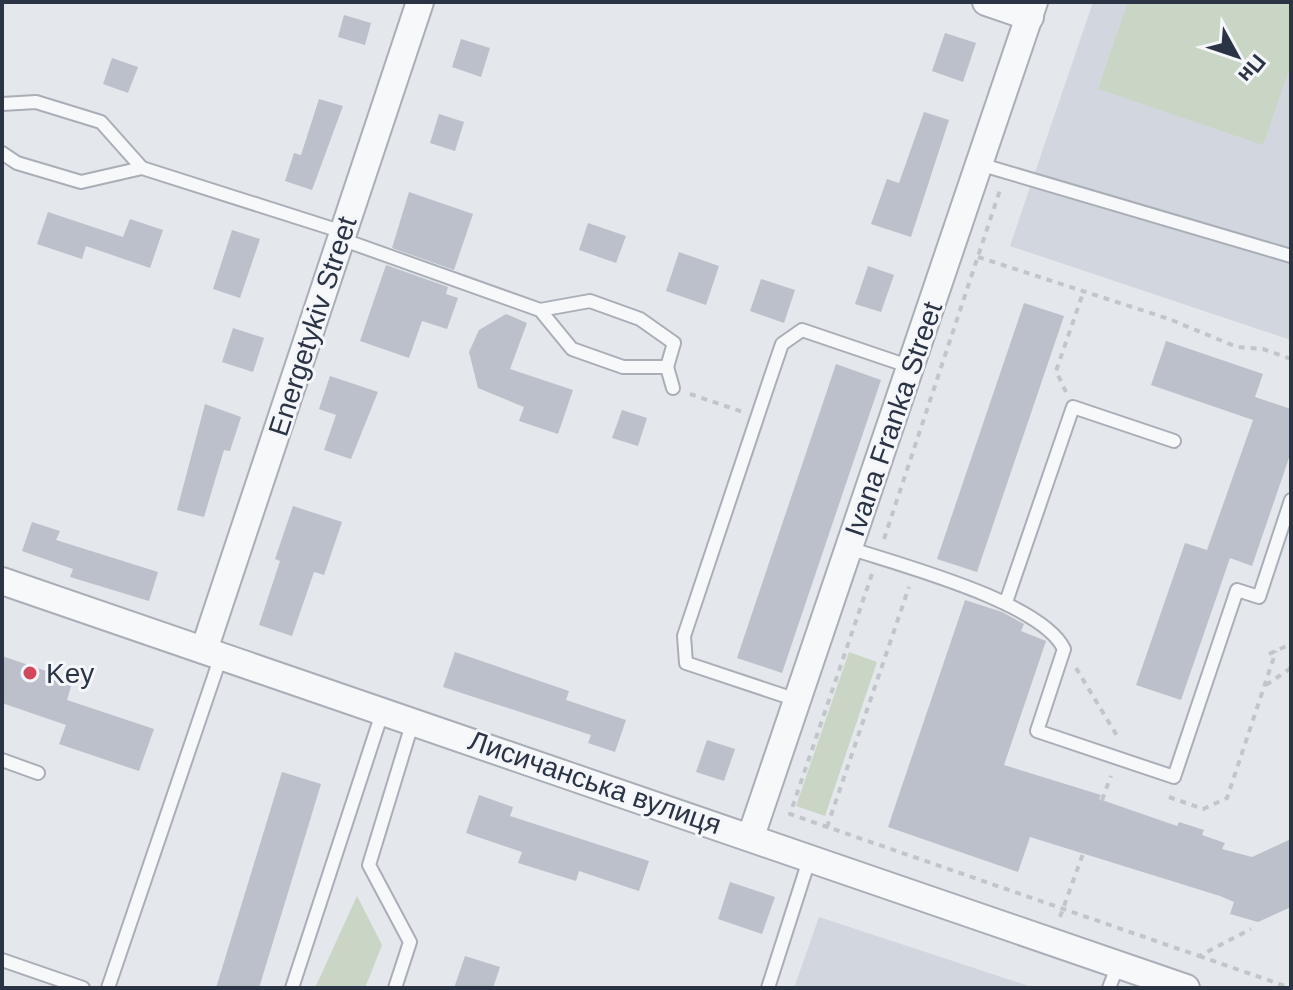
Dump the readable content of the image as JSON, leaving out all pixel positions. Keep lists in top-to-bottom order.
{
  "streets": {
    "street": ["Energetykiv Street", "Ivana Franka Street", "Лисичанська вулиця"]
  },
  "crossings": [
    ["Energetykiv Street", "Лисичанська вулиця"],
    ["Ivana Franka Street", "Лисичанська вулиця"]
  ],
  "places": ["Key"],
  "north": "bottom right"
}
